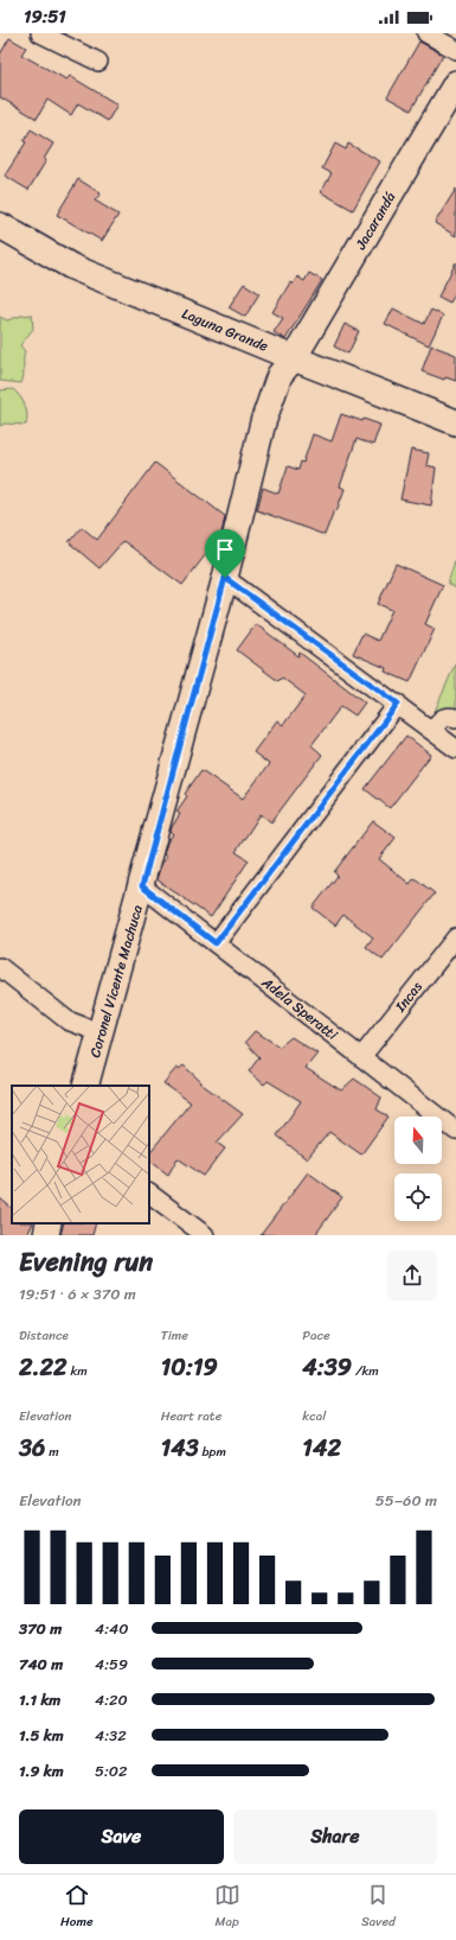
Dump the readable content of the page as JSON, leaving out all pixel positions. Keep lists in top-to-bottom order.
{
  "streets": {
    "street": [
      "Jacarandá",
      "Laguna Grande",
      "Coronel Vicente Machuca",
      "Incas",
      "Adela Speratti"
    ]
  },
  "crossings": [
    ["Jacarandá", "Laguna Grande"],
    ["Jacarandá", "Coronel Vicente Machuca"],
    ["Laguna Grande", "Coronel Vicente Machuca"],
    ["Coronel Vicente Machuca", "Adela Speratti"],
    ["Incas", "Adela Speratti"]
  ],
  "north": "top",
  "page": {
    "status": "19:51",
    "heading": ["Evening run", "19:51 · 6 × 370 m"],
    "stats": [
      ["Distance", "2.22 km"],
      ["Time", "10:19"],
      ["Pace", "4:39 /km"],
      ["Elevation", "36 m"],
      ["Heart rate", "143 bpm"],
      ["kcal", "142"]
    ],
    "chart": ["Elevation", "55–60 m"],
    "list": [
      {
        "name": "370 m",
        "note": "4:40"
      },
      {
        "name": "740 m",
        "note": "4:59"
      },
      {
        "name": "1.1 km",
        "note": "4:20"
      },
      {
        "name": "1.5 km",
        "note": "4:32"
      },
      {
        "name": "1.9 km",
        "note": "5:02"
      }
    ],
    "buttons": ["Save", "Share"],
    "tabs": ["Home", "Map", "Saved"]
  }
}
